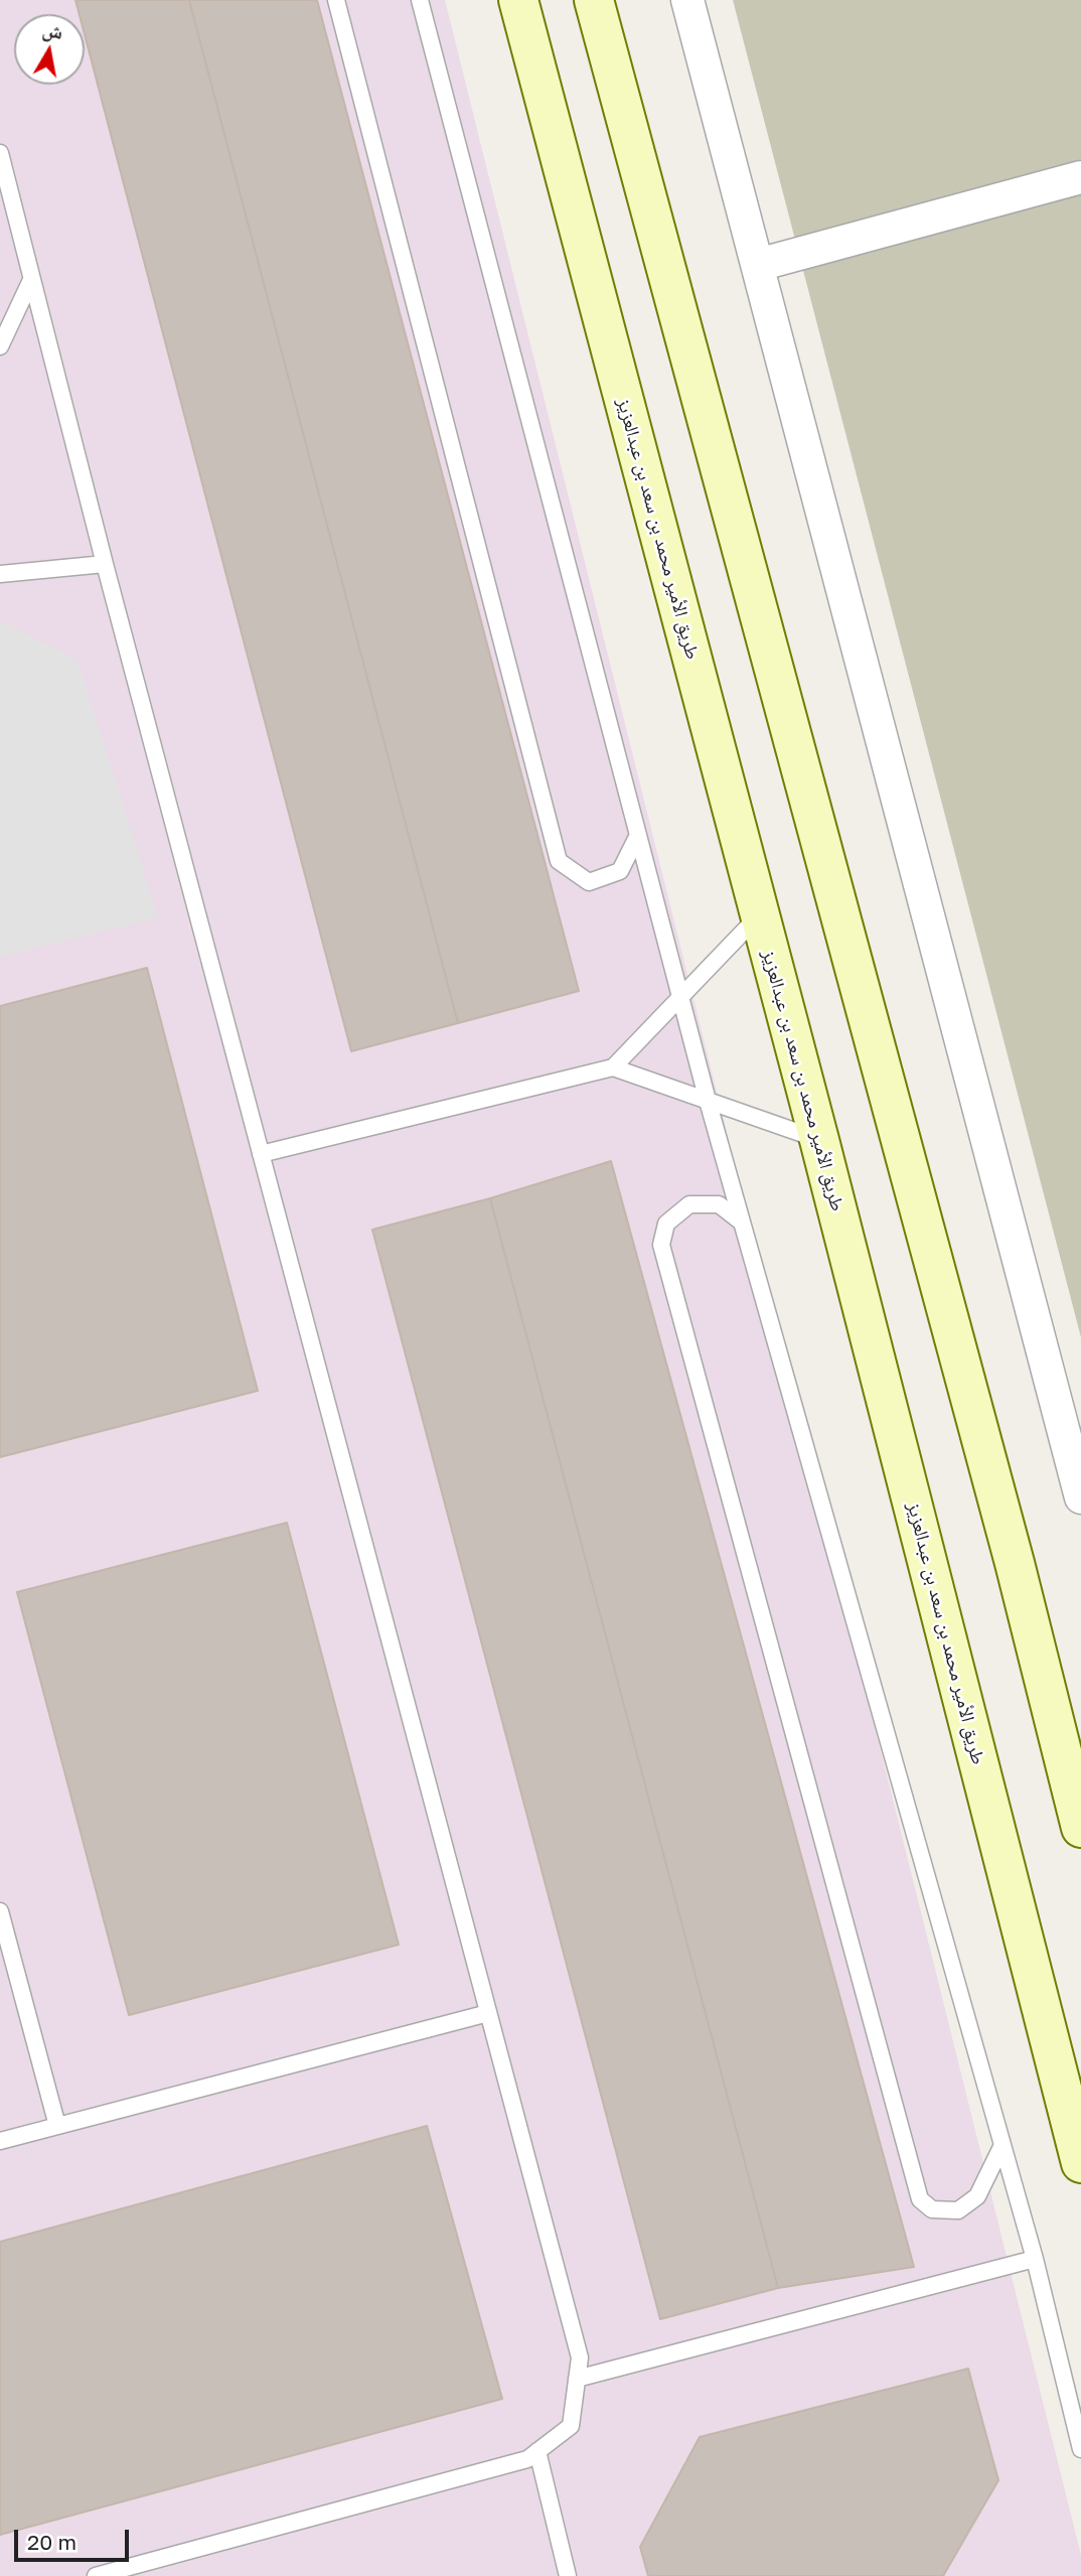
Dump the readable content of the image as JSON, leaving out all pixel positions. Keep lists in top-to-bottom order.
{
  "streets": {
    "main road": ["طريق الأمير محمد بن سعد بن عبدالعزيز"]
  },
  "scale_bar": "20 m",
  "north": "top"
}
